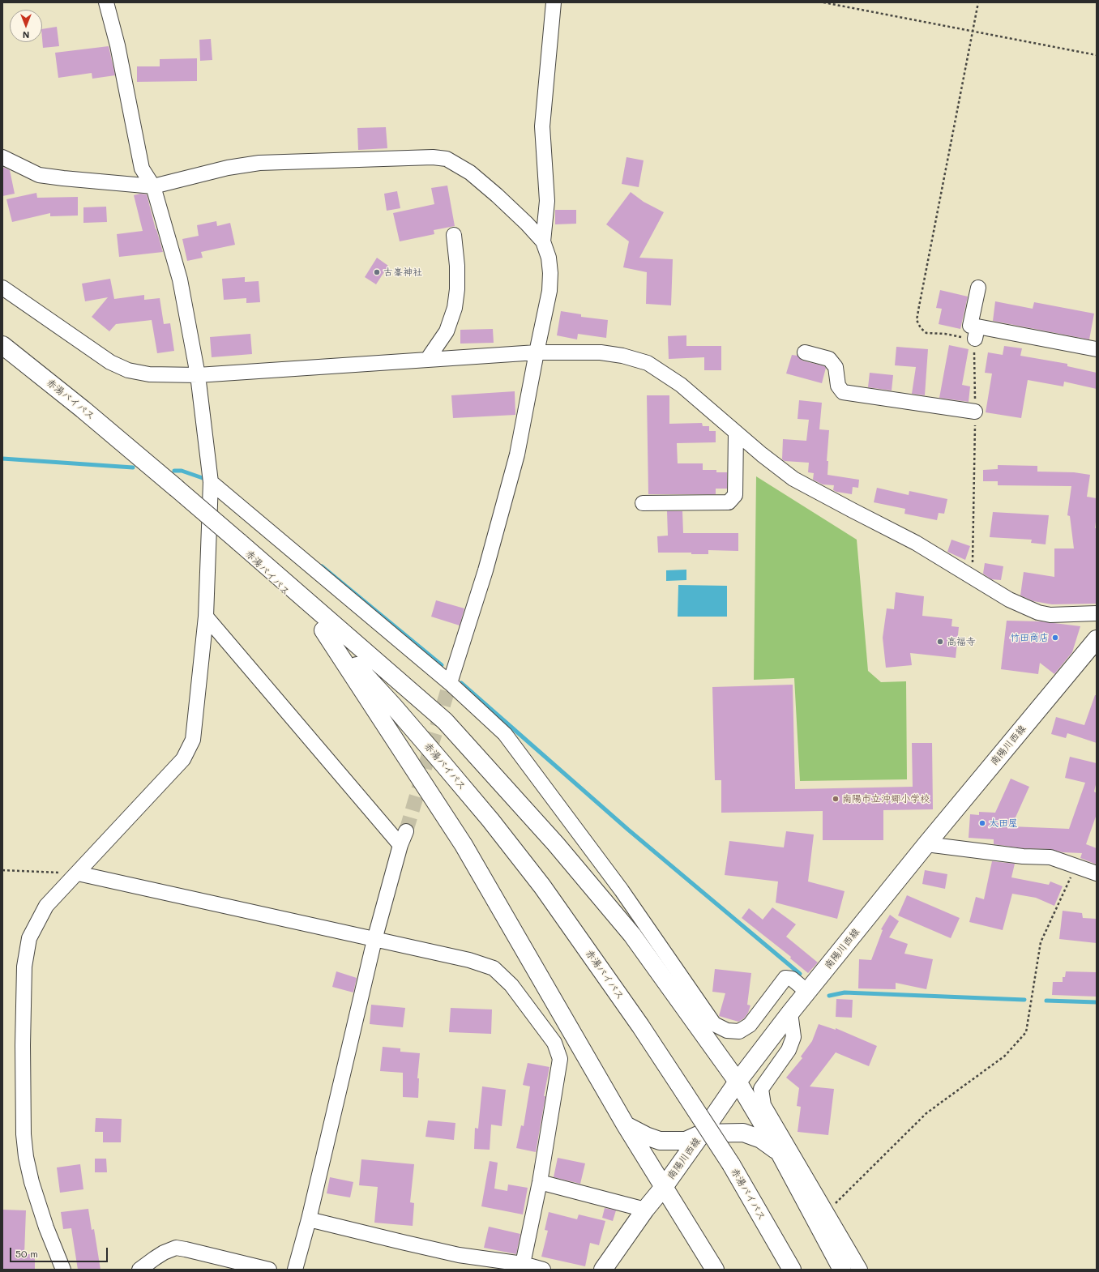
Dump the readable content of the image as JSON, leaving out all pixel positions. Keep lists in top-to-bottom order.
{
  "streets": {
    "main road": ["赤湯バイパス", "南陽川西線"]
  },
  "places": [
    "古峯神社",
    "竹田商店",
    "高福寺",
    "南陽市立沖郷小学校",
    "太田屋"
  ],
  "scale_bar": "50 m",
  "north": "bottom"
}
